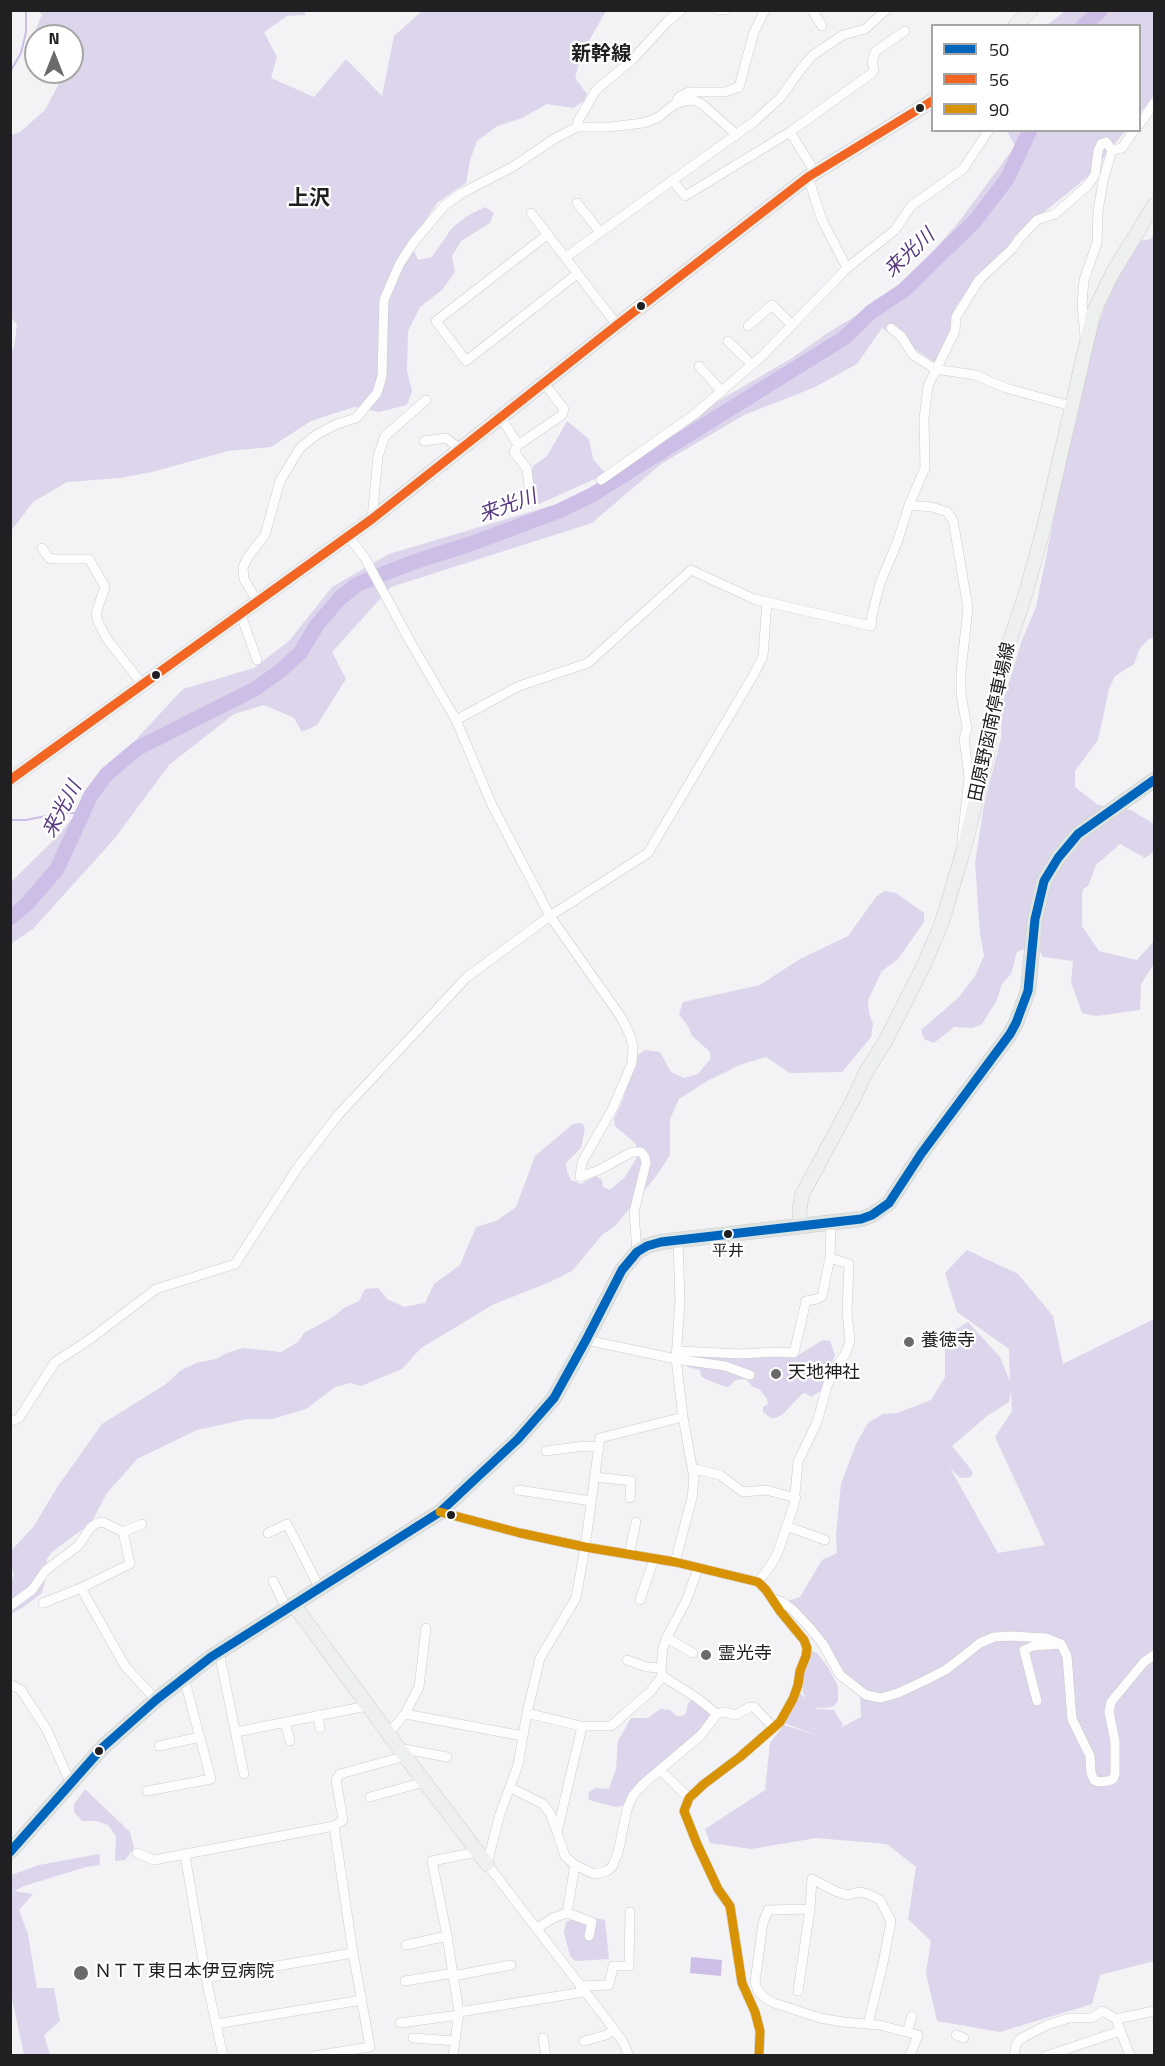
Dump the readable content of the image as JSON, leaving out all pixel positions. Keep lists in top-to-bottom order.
{
  "streets": {
    "main road": ["田原野函南停車場線"]
  },
  "districts": ["新幹線", "上沢"],
  "water": ["来光川"],
  "places": [
    "平井",
    "養徳寺",
    "天地神社",
    "霊光寺",
    "ＮＴＴ東日本伊豆病院"
  ],
  "lines": ["transit line 56", "transit line 50", "transit line 90"],
  "legend": ["50", "56", "90"],
  "north": "top"
}
